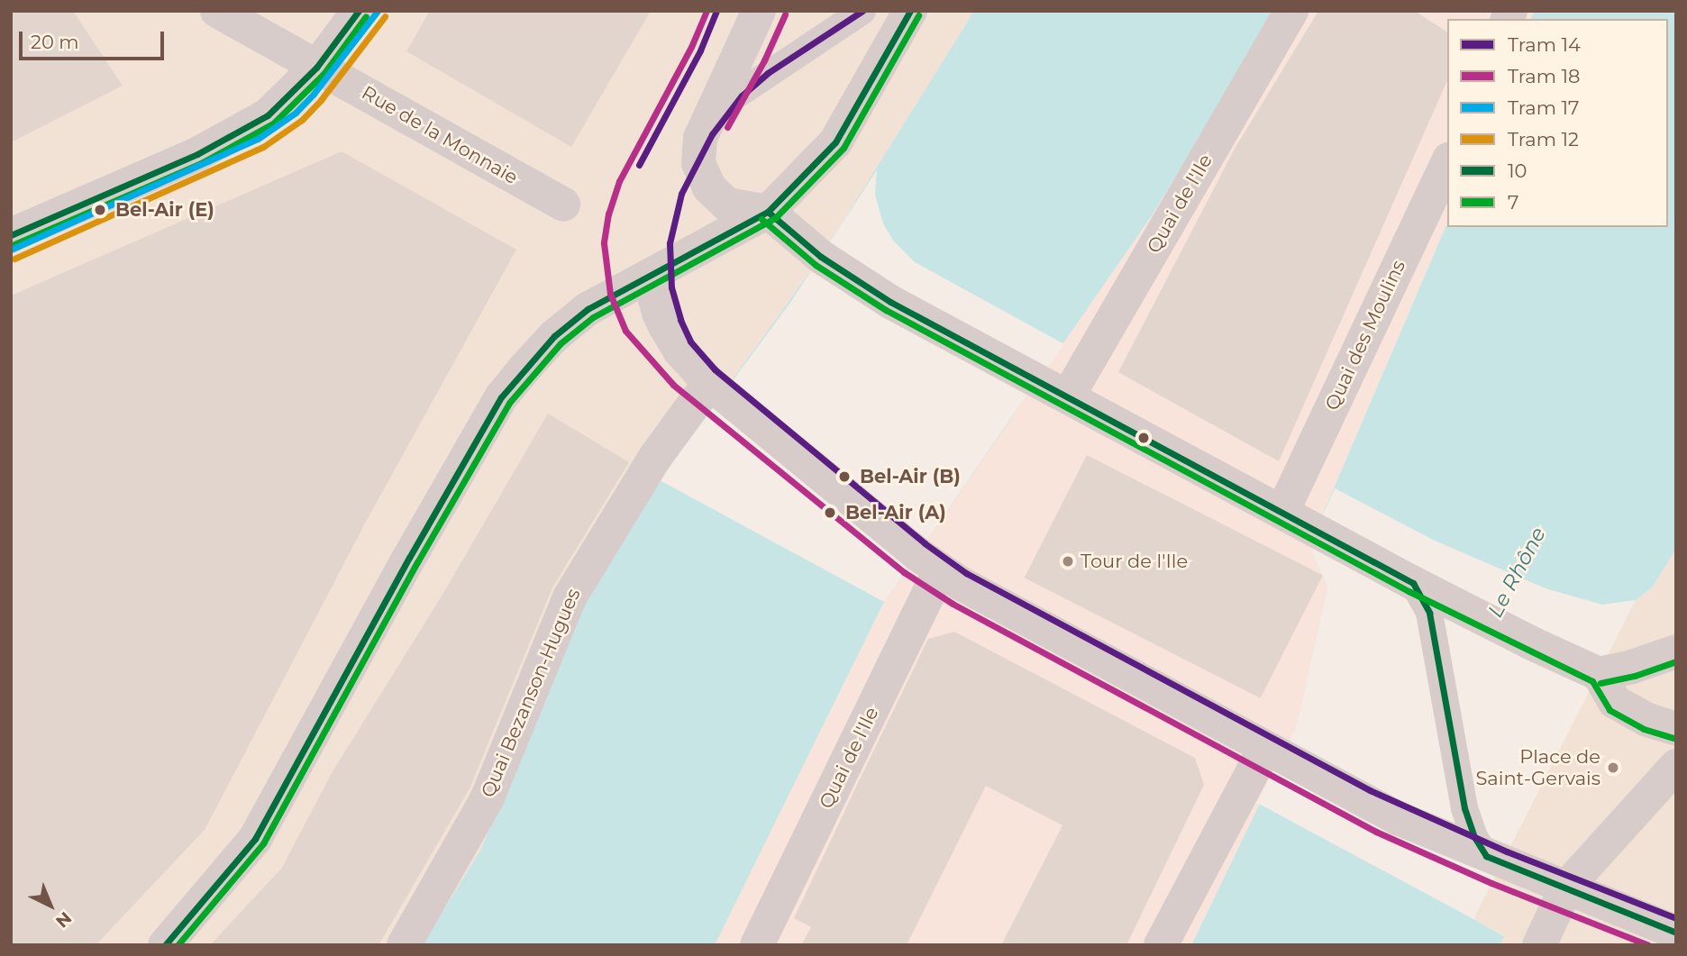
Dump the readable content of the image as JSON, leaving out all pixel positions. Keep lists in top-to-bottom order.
{
  "streets": {
    "street": [
      "Rue de la Monnaie",
      "Quai de l'Ile",
      "Quai des Moulins",
      "Quai Bezanson-Hugues"
    ]
  },
  "water": ["Le Rhône"],
  "places": [
    "Bel-Air (E)",
    "Bel-Air (B)",
    "Bel-Air (A)",
    "Tour de l'Ile",
    "Place de Saint-Gervais"
  ],
  "lines": [
    "tram line 14",
    "tram line 18",
    "tram line 17",
    "transit line 10",
    "transit line 7",
    "tram line 12"
  ],
  "legend": [
    "Tram 14",
    "Tram 18",
    "Tram 17",
    "Tram 12",
    "10",
    "7"
  ],
  "scale_bar": "20 m",
  "north": "bottom right"
}
